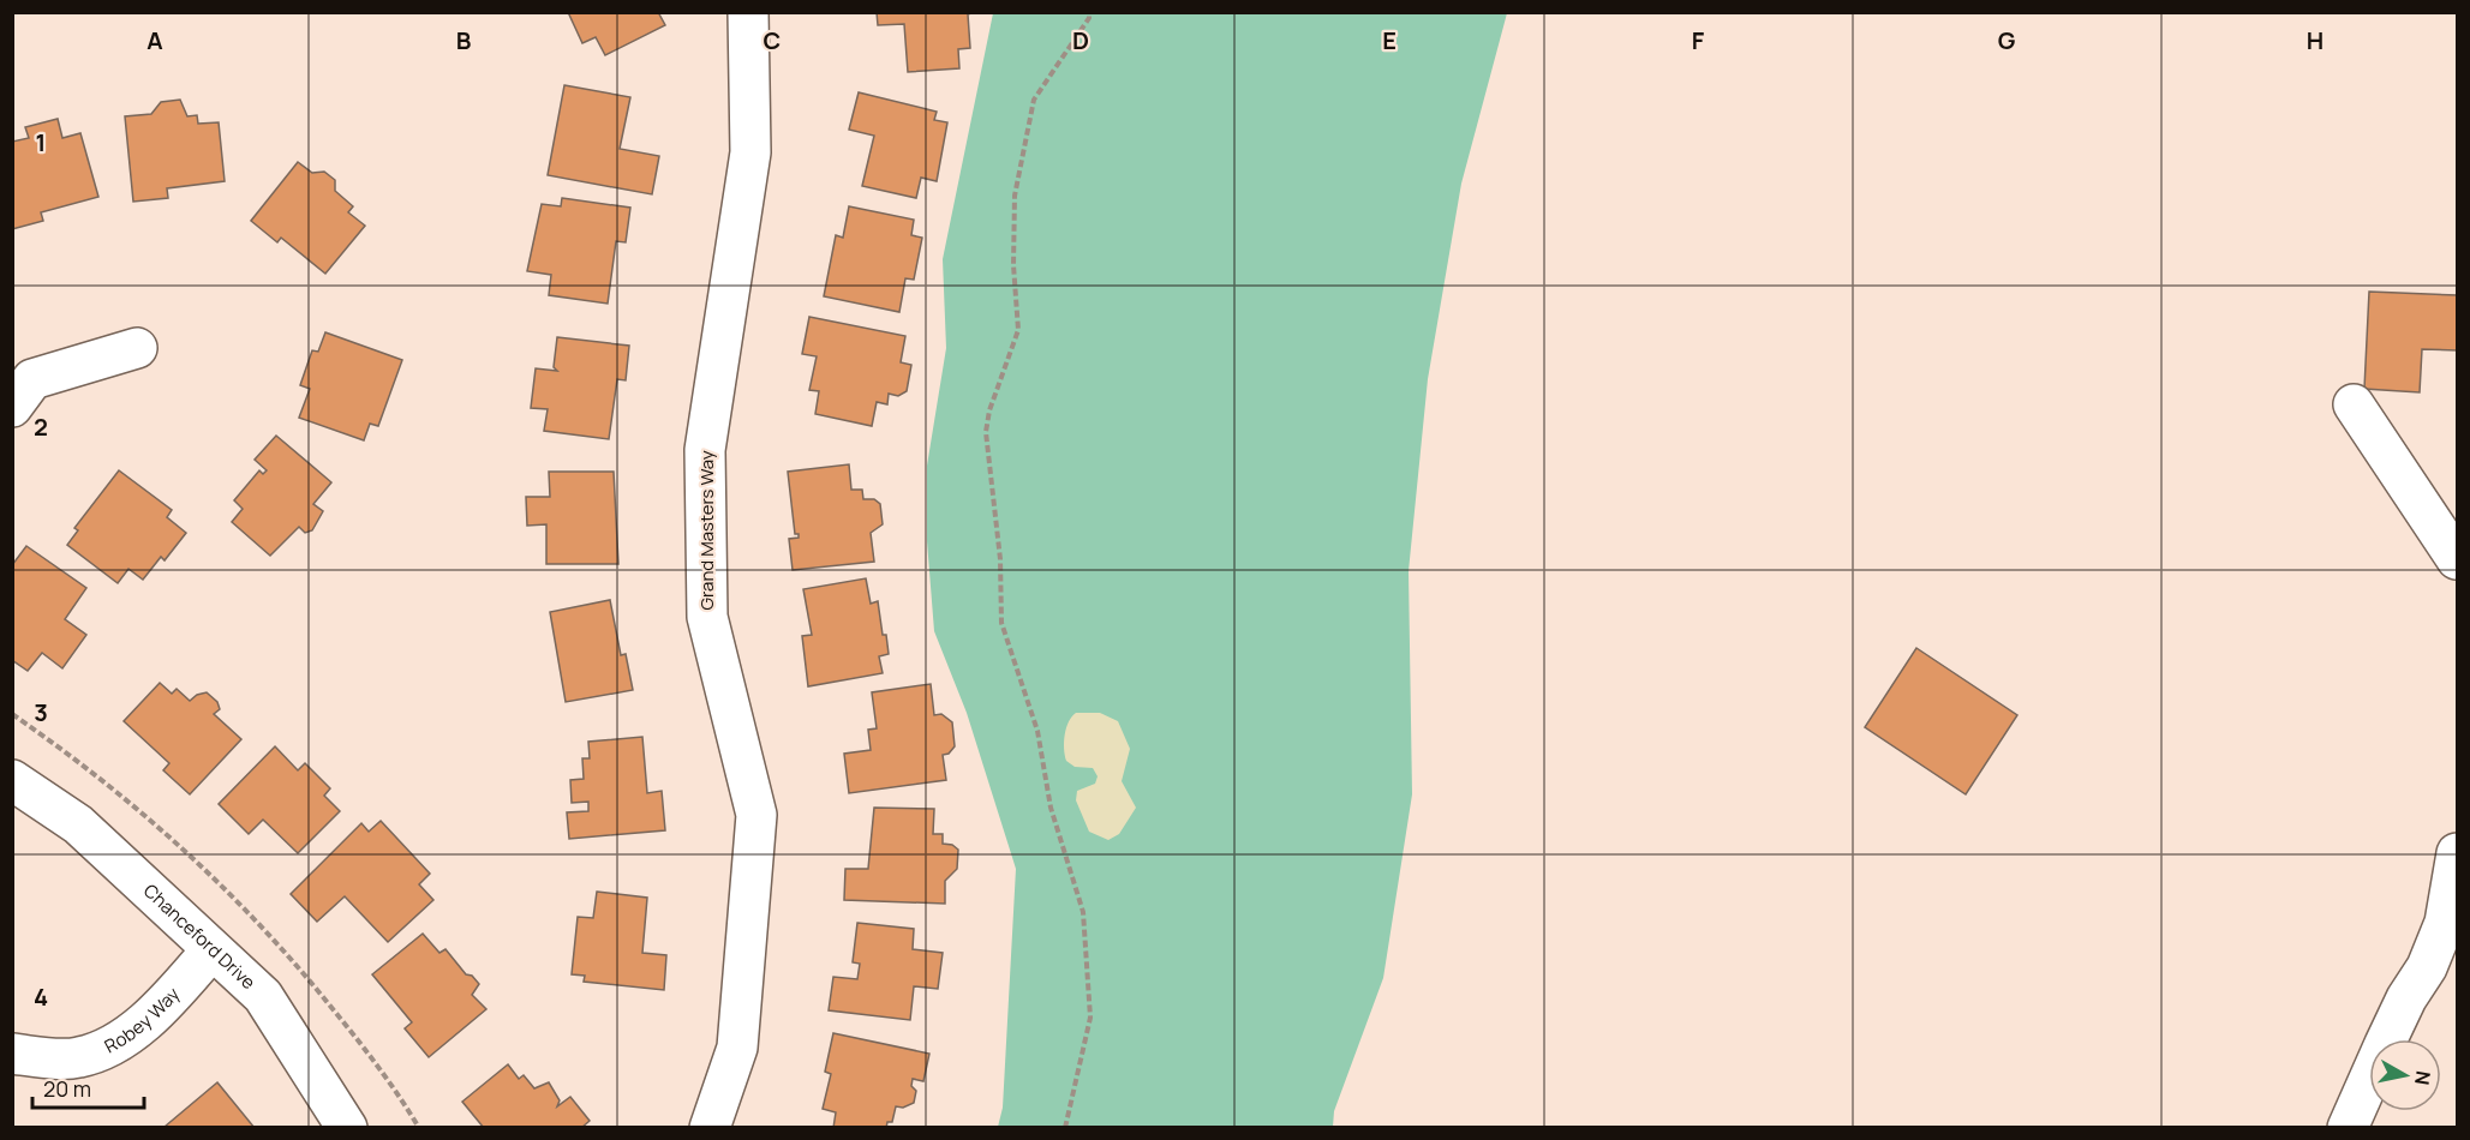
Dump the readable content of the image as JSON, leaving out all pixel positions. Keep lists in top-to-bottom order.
{
  "streets": {
    "street": ["Grand Masters Way", "Chanceford Drive", "Robey Way"]
  },
  "crossings": [
    ["Chanceford Drive", "Robey Way"]
  ],
  "scale_bar": "20 m",
  "north": "right",
  "grid": {
    "columns": [
      "A",
      "B",
      "C",
      "D",
      "E",
      "F",
      "G",
      "H"
    ],
    "rows": [
      "1",
      "2",
      "3",
      "4"
    ]
  }
}
